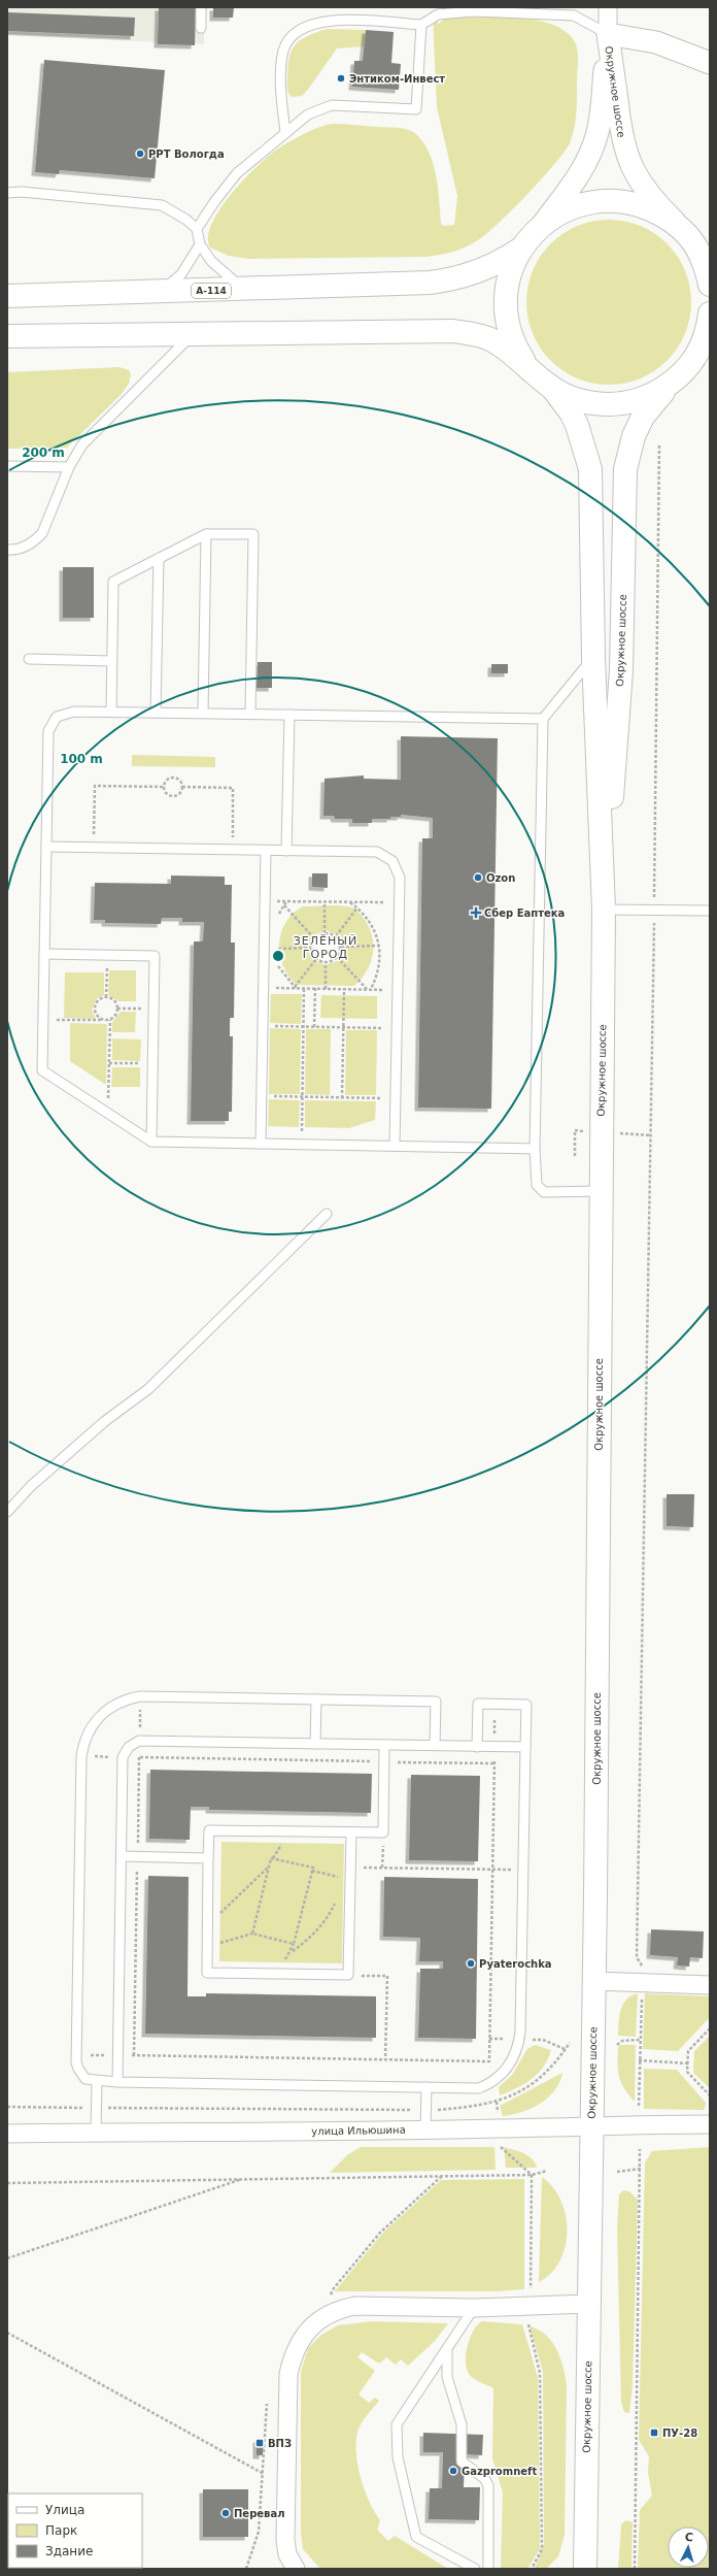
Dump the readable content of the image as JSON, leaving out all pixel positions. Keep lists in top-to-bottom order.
{
  "streets": {
    "main road": ["Окружное шоссе", "А-114"],
    "street": ["улица Ильюшина"]
  },
  "crossings": [
    ["Окружное шоссе", "улица Ильюшина"]
  ],
  "districts": ["ЗЕЛЁНЫЙ ГОРОД"],
  "places": {
    "other": [
      "Энтиком-Инвест",
      "РРТ Вологда",
      "Ozon",
      "Pyaterochka",
      "Gazpromneft",
      "Перевал"
    ],
    "health": ["Сбер Еаптека"],
    "transit": ["ПУ-28", "ВПЗ"]
  },
  "legend": ["Улица", "Парк", "Здание"],
  "north": "top",
  "rings": ["200 m", "100 m"]
}
